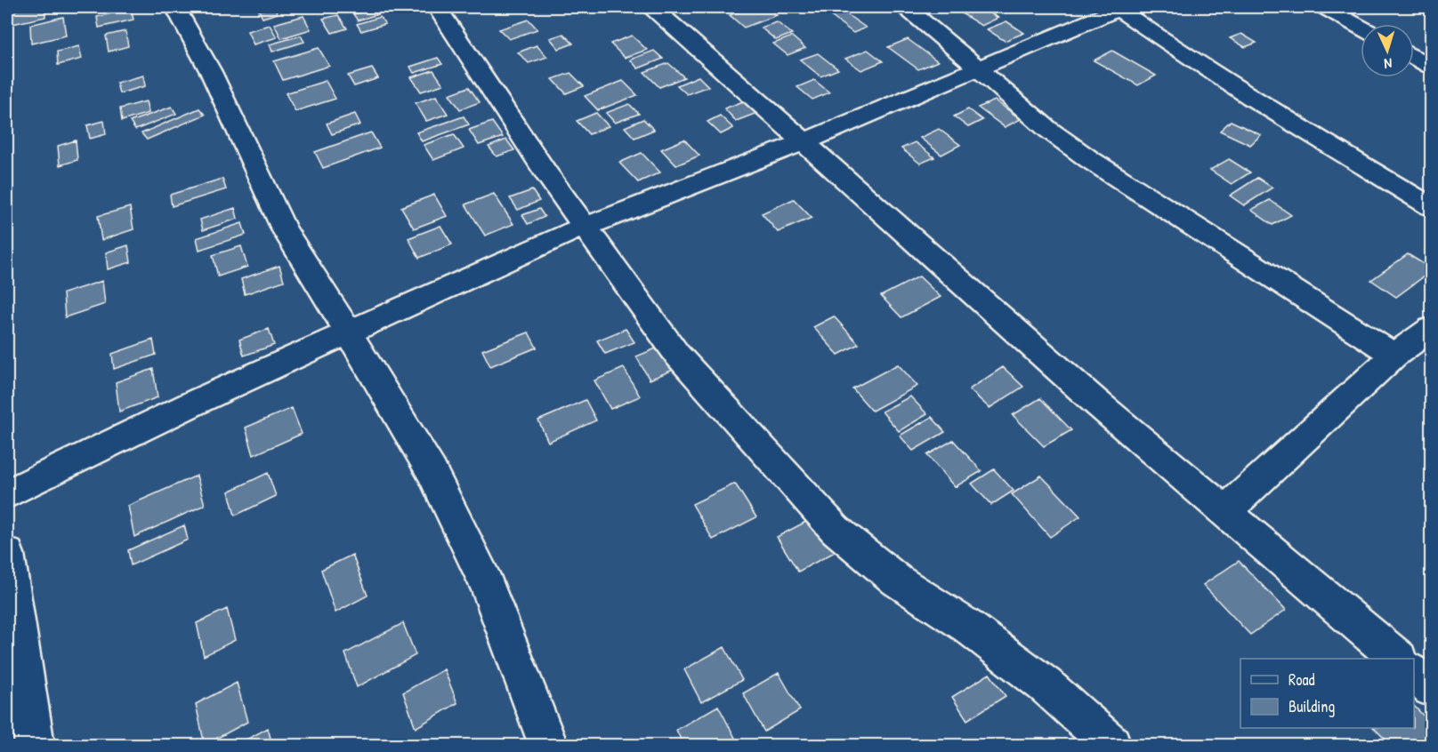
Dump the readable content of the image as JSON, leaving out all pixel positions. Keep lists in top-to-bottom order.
{
  "legend": ["Road", "Building"],
  "north": "bottom"
}
